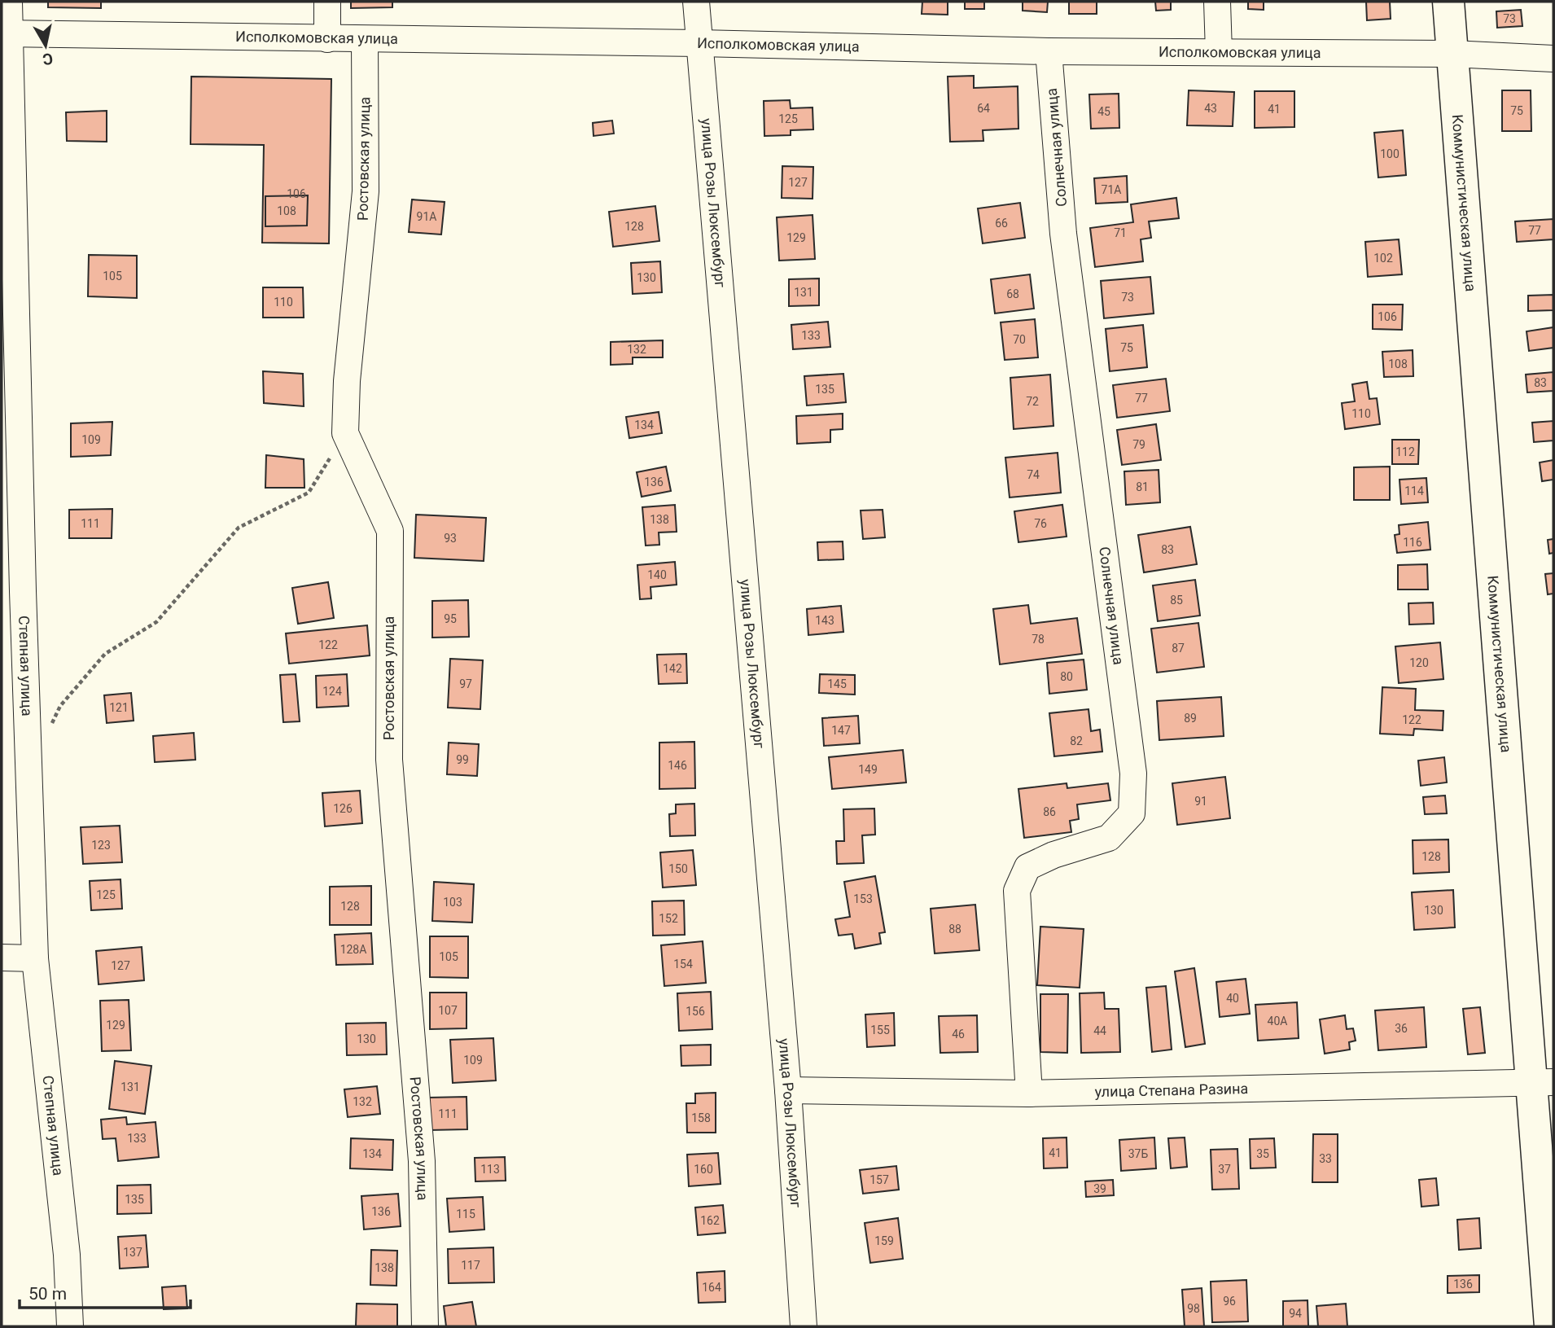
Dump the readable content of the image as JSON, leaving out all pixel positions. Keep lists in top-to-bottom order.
{
  "streets": {
    "main road": ["Коммунистическая улица"],
    "street": [
      "Исполкомовская улица",
      "Солнечная улица",
      "Ростовская улица",
      "улица Розы Люксембург",
      "Степная улица",
      "улица Степана Разина"
    ]
  },
  "crossings": [
    ["Исполкомовская улица", "Солнечная улица"],
    ["Исполкомовская улица", "Ростовская улица"],
    ["Исполкомовская улица", "улица Розы Люксембург"],
    ["Исполкомовская улица", "Коммунистическая улица"],
    ["Исполкомовская улица", "Степная улица"],
    ["Солнечная улица", "улица Степана Разина"],
    ["улица Розы Люксембург", "улица Степана Разина"],
    ["Коммунистическая улица", "улица Степана Разина"]
  ],
  "house_numbers": [
    "73",
    "64",
    "43",
    "41",
    "75",
    "45",
    "125",
    "100",
    "127",
    "71А",
    "106",
    "108",
    "91А",
    "66",
    "128",
    "77",
    "71",
    "129",
    "102",
    "105",
    "130",
    "131",
    "68",
    "73",
    "110",
    "106",
    "133",
    "70",
    "75",
    "132",
    "108",
    "83",
    "135",
    "77",
    "72",
    "110",
    "134",
    "109",
    "79",
    "112",
    "74",
    "136",
    "81",
    "114",
    "138",
    "111",
    "76",
    "93",
    "116",
    "83",
    "140",
    "85",
    "95",
    "143",
    "78",
    "122",
    "87",
    "120",
    "142",
    "80",
    "97",
    "145",
    "124",
    "121",
    "89",
    "122",
    "147",
    "82",
    "99",
    "146",
    "149",
    "91",
    "126",
    "86",
    "123",
    "128",
    "150",
    "125",
    "153",
    "103",
    "128",
    "130",
    "152",
    "88",
    "128А",
    "105",
    "154",
    "127",
    "40",
    "107",
    "156",
    "40А",
    "129",
    "36",
    "155",
    "44",
    "46",
    "130",
    "109",
    "131",
    "132",
    "111",
    "158",
    "133",
    "41",
    "134",
    "37Б",
    "35",
    "33",
    "113",
    "160",
    "37",
    "157",
    "39",
    "135",
    "136",
    "115",
    "162",
    "159",
    "137",
    "117",
    "138",
    "136",
    "164",
    "96",
    "98",
    "94"
  ],
  "scale_bar": "50 m",
  "north": "bottom"
}
